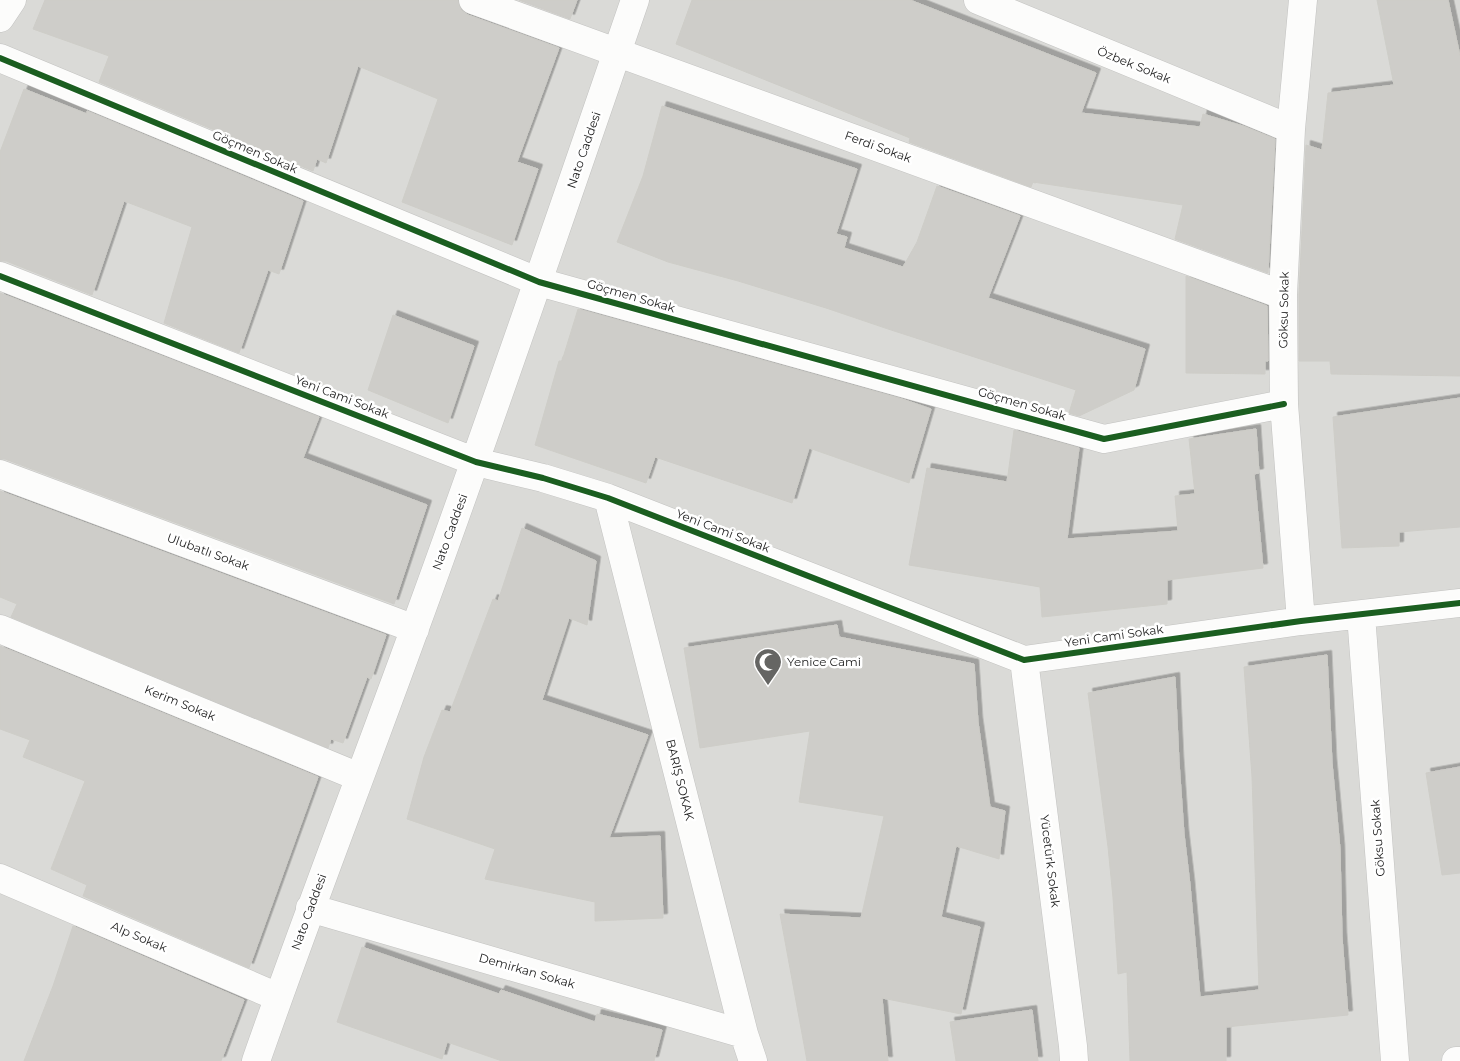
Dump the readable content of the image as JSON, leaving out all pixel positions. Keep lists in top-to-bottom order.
{
  "streets": {
    "street": [
      "Özbek Sokak",
      "Ferdi Sokak",
      "Nato Caddesi",
      "Göçmen Sokak",
      "Göksu Sokak",
      "Yeni Cami Sokak",
      "Ulubatlı Sokak",
      "Kerim Sokak",
      "BARIŞ SOKAK",
      "Yücetürk Sokak",
      "Alp Sokak",
      "Demirkan Sokak"
    ]
  },
  "crossings": [
    ["Özbek Sokak", "Göksu Sokak"],
    ["Ferdi Sokak", "Nato Caddesi"],
    ["Ferdi Sokak", "Göksu Sokak"],
    ["Nato Caddesi", "Göçmen Sokak"],
    ["Nato Caddesi", "Yeni Cami Sokak"],
    ["Nato Caddesi", "Ulubatlı Sokak"],
    ["Nato Caddesi", "Kerim Sokak"],
    ["Nato Caddesi", "Alp Sokak"],
    ["Nato Caddesi", "Demirkan Sokak"],
    ["Göçmen Sokak", "Göksu Sokak"],
    ["Göksu Sokak", "Yeni Cami Sokak"],
    ["Yeni Cami Sokak", "BARIŞ SOKAK"],
    ["Yeni Cami Sokak", "Yücetürk Sokak"],
    ["BARIŞ SOKAK", "Demirkan Sokak"]
  ],
  "places": {
    "mosque": ["Yenice Cami"]
  }
}
